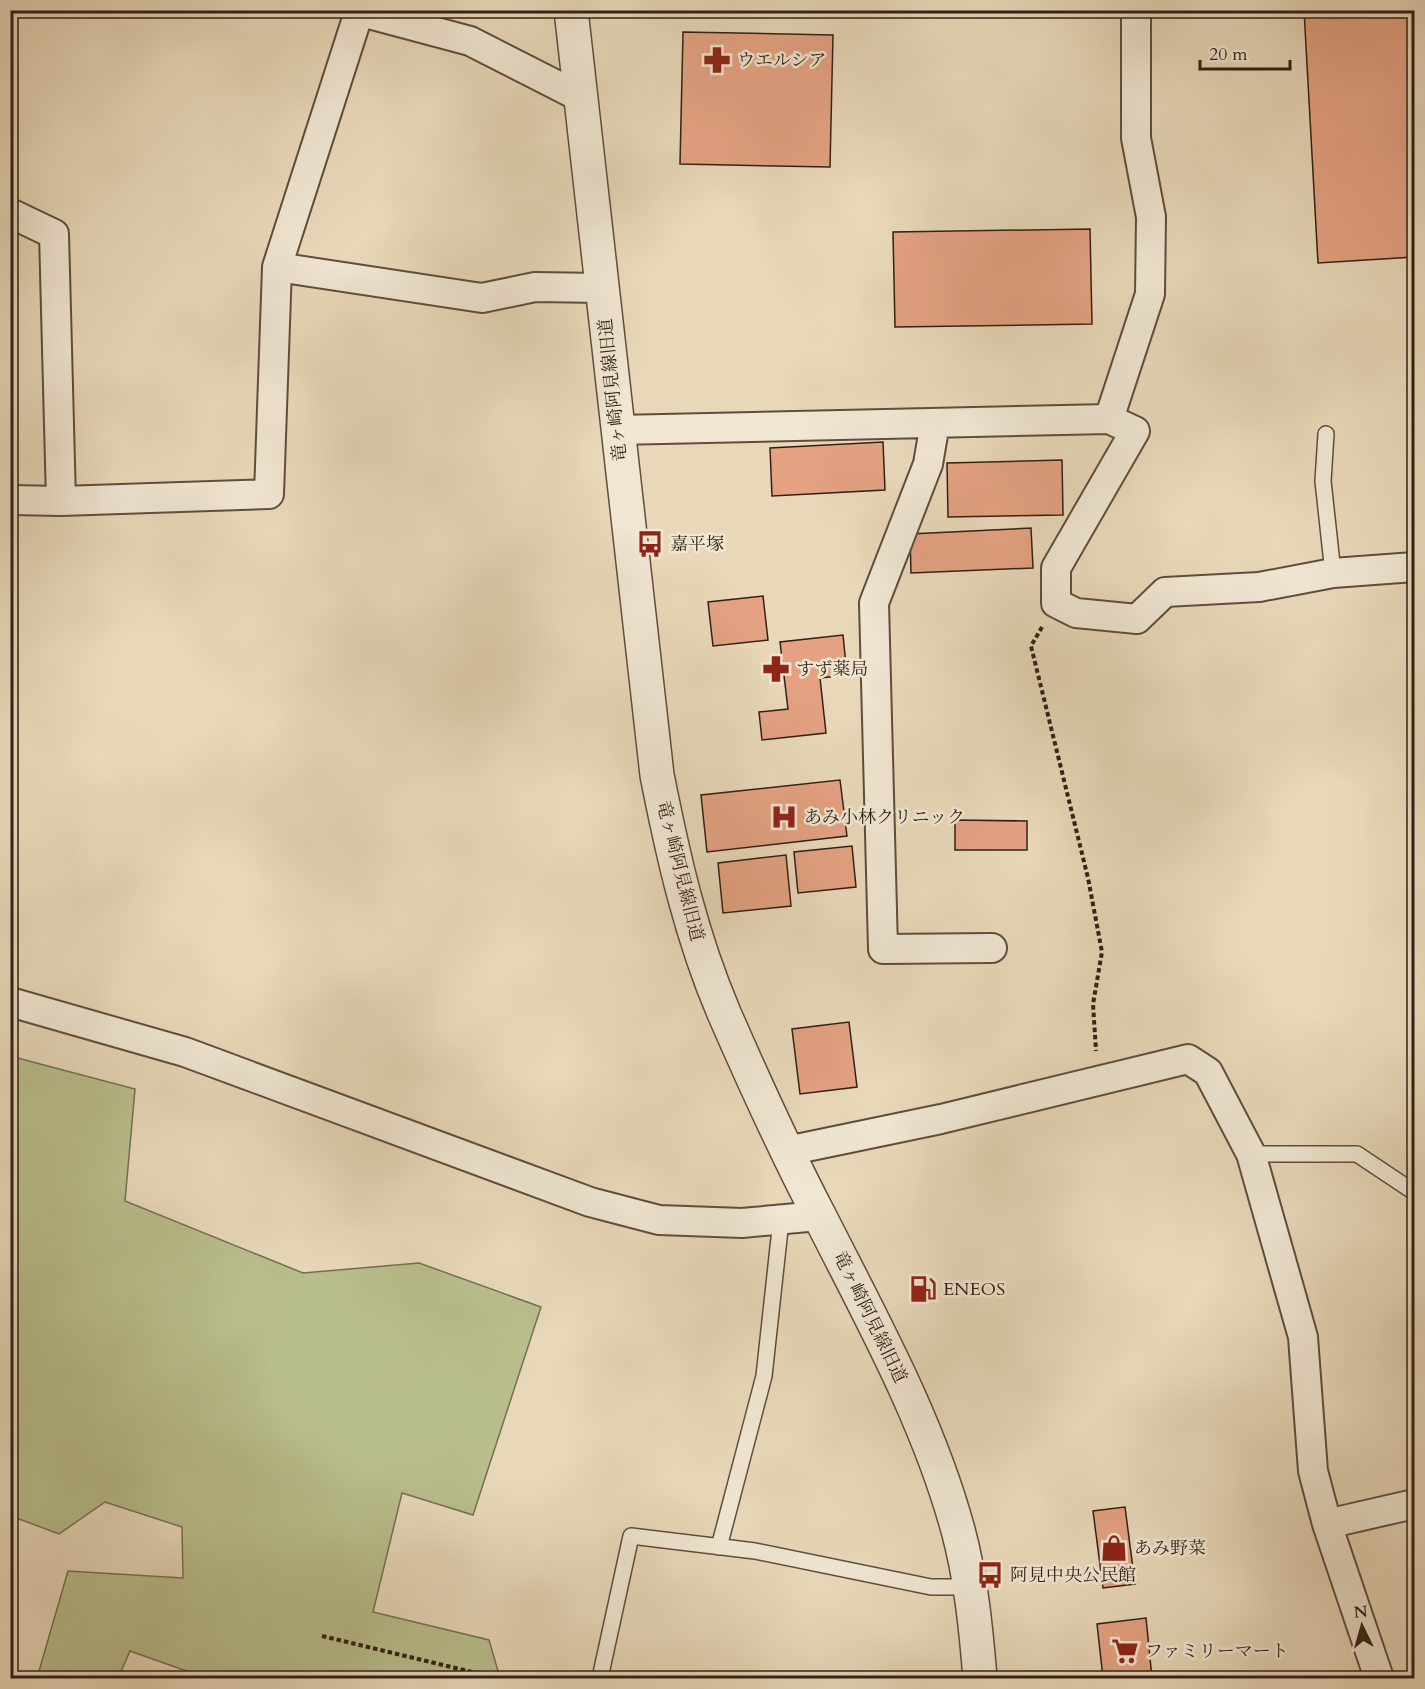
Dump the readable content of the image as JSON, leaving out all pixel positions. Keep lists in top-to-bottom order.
{
  "streets": {
    "street": ["竜ヶ崎阿見線旧道"]
  },
  "places": {
    "pharmacy": ["ウエルシア", "すず薬局"],
    "bus stop": ["嘉平塚", "阿見中央公民館"],
    "hospital": ["あみ小林クリニック"],
    "fuel station": ["ENEOS"],
    "shop": ["あみ野菜"],
    "supermarket": ["ファミリーマート"]
  },
  "scale_bar": "20 m",
  "north": "top"
}
